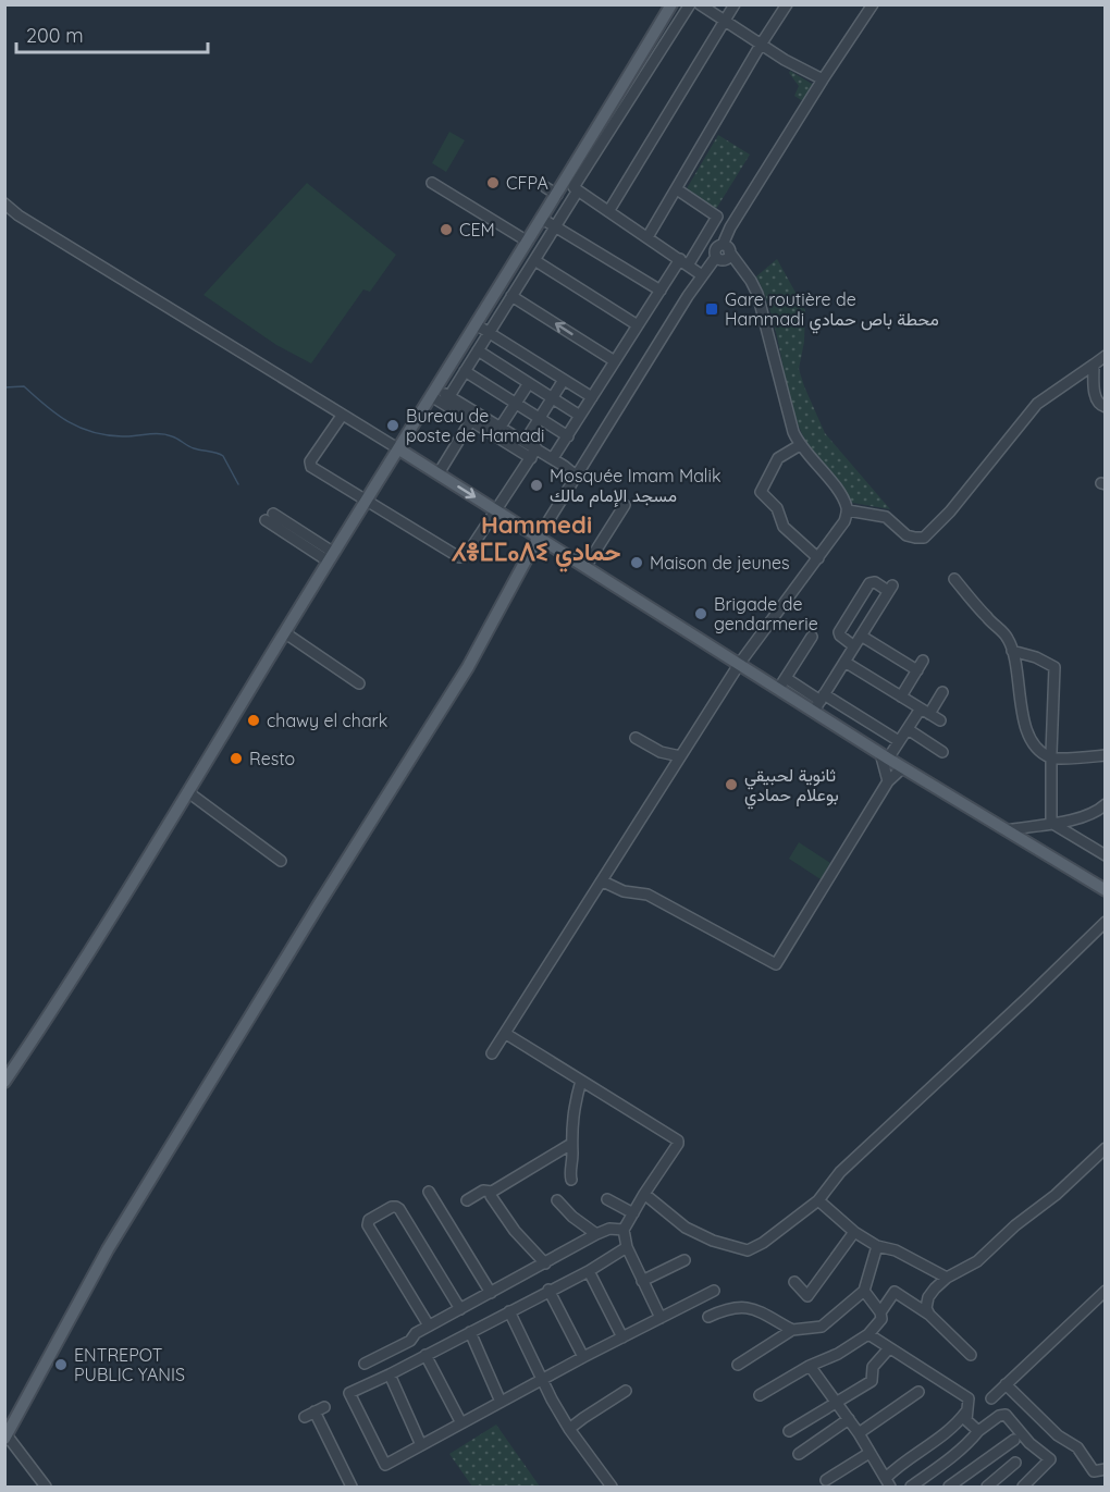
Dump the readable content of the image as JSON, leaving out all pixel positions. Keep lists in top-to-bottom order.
{
  "districts": ["Hammedi ⵃⴻⵎⵎⴰⴷⵉ حمادي"],
  "places": {
    "other": [
      "CFPA",
      "CEM",
      "Bureau de poste de Hamadi",
      "Mosquée Imam Malik مسجد الإمام مالك",
      "Maison de jeunes",
      "Brigade de gendarmerie",
      "chawy el chark",
      "Resto",
      "ثانوية لحبيقي بوعلام حمادي",
      "ENTREPOT PUBLIC YANIS"
    ],
    "transit": ["Gare routière de Hammadi محطة باص حمادي"]
  },
  "scale_bar": "200 m"
}
